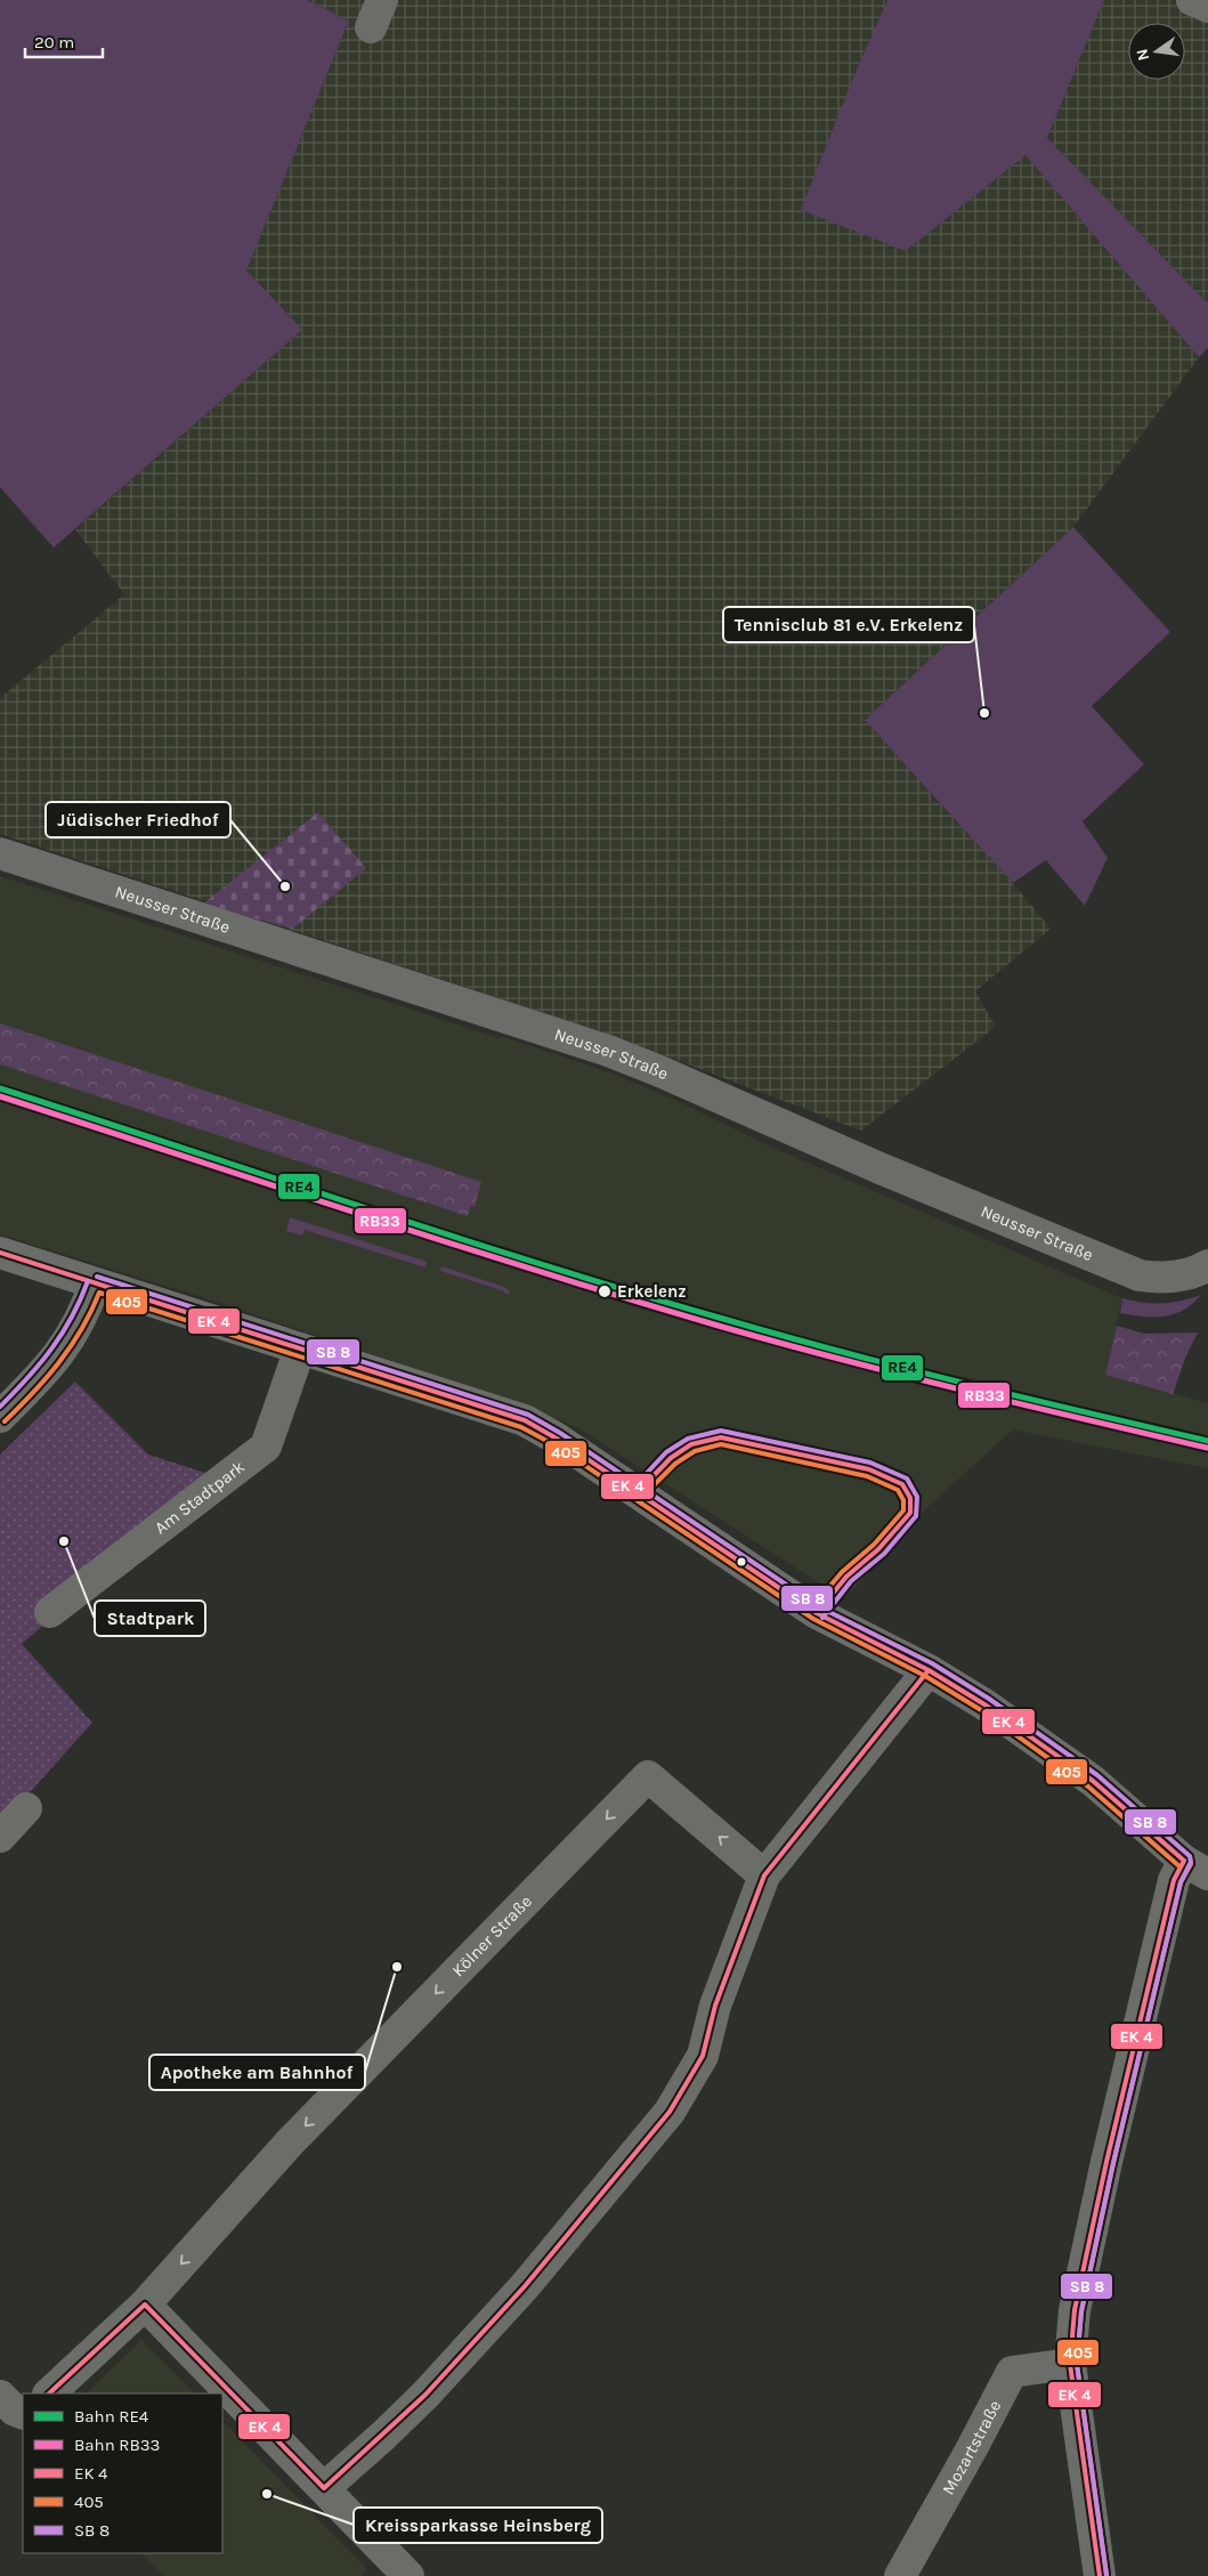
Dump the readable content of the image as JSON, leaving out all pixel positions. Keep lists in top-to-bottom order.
{
  "streets": {
    "street": [
      "Neusser Straße",
      "Am Stadtpark",
      "Kölner Straße",
      "Mozartstraße"
    ]
  },
  "places": [
    "Tennisclub 81 e.V. Erkelenz",
    "Jüdischer Friedhof",
    "Erkelenz",
    "Stadtpark",
    "Apotheke am Bahnhof",
    "Kreissparkasse Heinsberg"
  ],
  "lines": ["rail line RE4", "rail line RB33", "transit line 405"],
  "legend": [
    "Bahn RE4",
    "Bahn RB33",
    "EK 4",
    "405",
    "SB 8"
  ],
  "scale_bar": "20 m",
  "north": "left"
}
